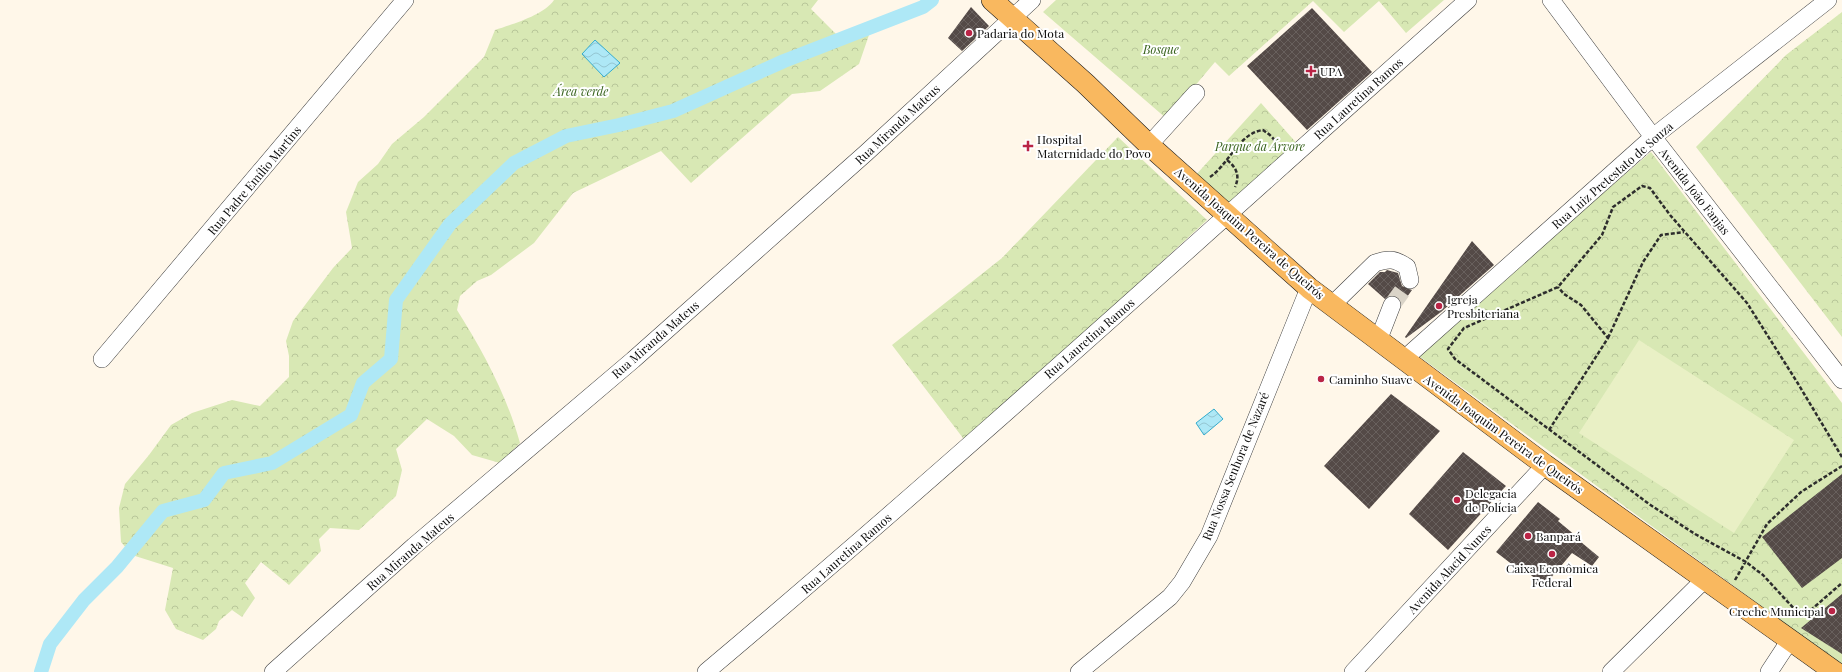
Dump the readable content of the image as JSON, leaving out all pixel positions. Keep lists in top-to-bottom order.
{
  "streets": {
    "main road": ["Avenida Joaquim Pereira de Queirós"],
    "street": [
      "Rua Lauretina Ramos",
      "Rua Miranda Mateus",
      "Rua Luiz Pretestato de Souza",
      "Rua Padre Emílio Martins",
      "Avenida João Fanjas",
      "Rua Nossa Senhora de Nazaré",
      "Avenida Alacid Nunes"
    ]
  },
  "crossings": [
    ["Rua Lauretina Ramos", "Avenida Joaquim Pereira de Queirós"],
    ["Rua Miranda Mateus", "Avenida Joaquim Pereira de Queirós"],
    ["Rua Luiz Pretestato de Souza", "Avenida João Fanjas"],
    ["Rua Luiz Pretestato de Souza", "Avenida Joaquim Pereira de Queirós"],
    ["Avenida Joaquim Pereira de Queirós", "Rua Nossa Senhora de Nazaré"],
    ["Avenida Joaquim Pereira de Queirós", "Avenida Alacid Nunes"]
  ],
  "parks": ["Bosque", "Área verde", "Parque da Árvore"],
  "places": {
    "other": [
      "Padaria do Mota",
      "Igreja Presbiteriana",
      "Caminho Suave",
      "Delegacia de Polícia",
      "Banpará",
      "Caixa Econômica Federal",
      "Creche Municipal"
    ],
    "health": ["UPA", "Hospital Maternidade do Povo"]
  }
}
